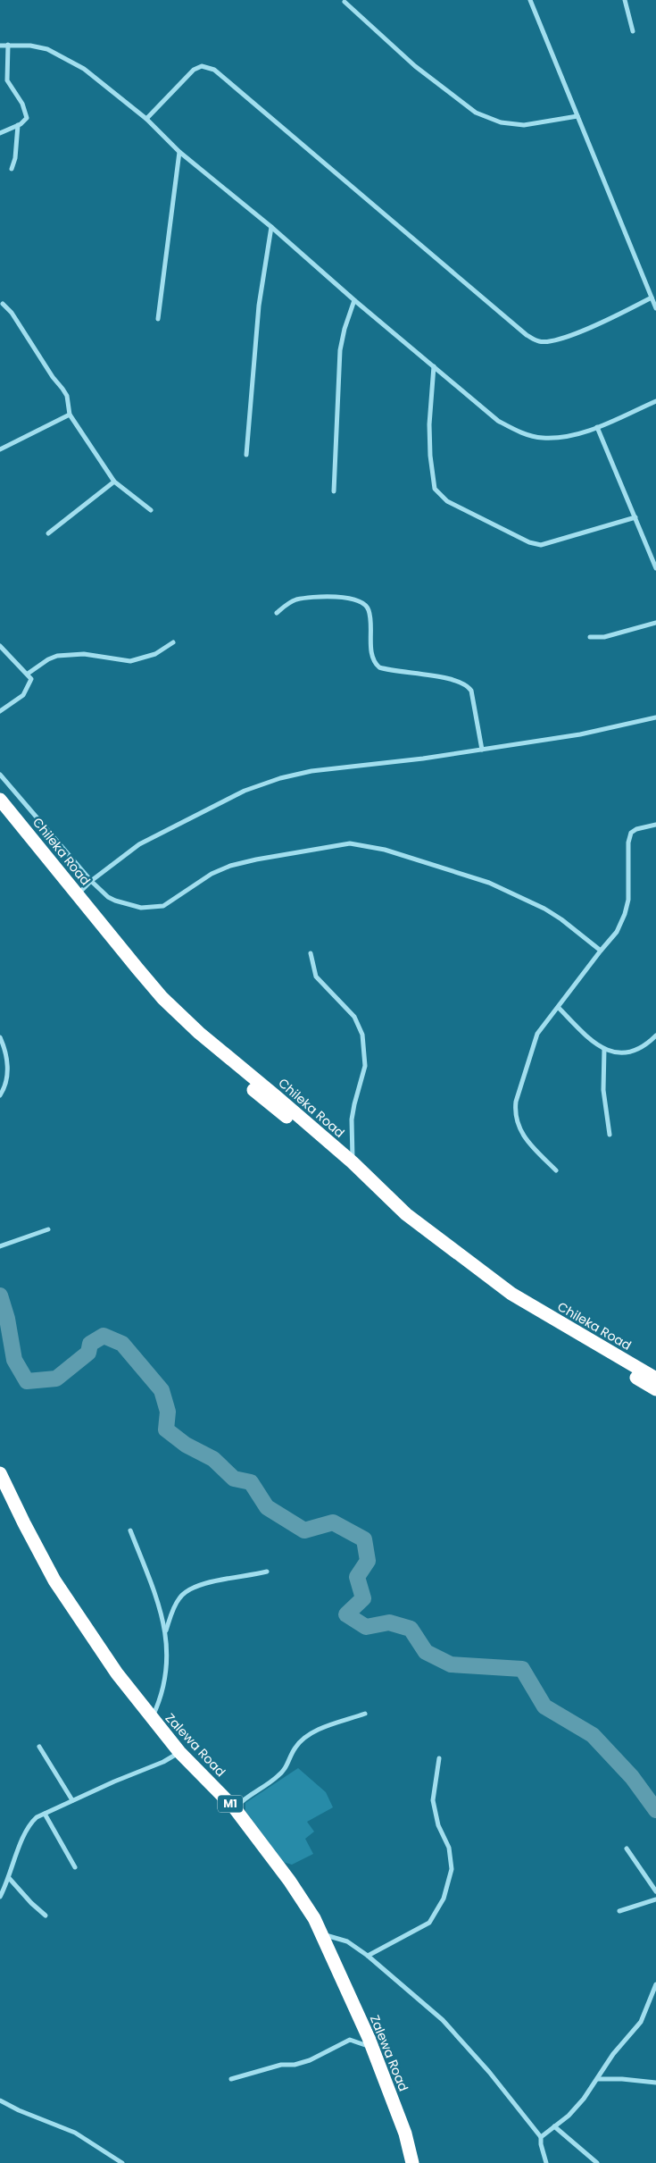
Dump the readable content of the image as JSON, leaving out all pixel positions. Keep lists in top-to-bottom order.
{
  "streets": {
    "highway": ["Chileka Road", "Zalewa Road", "M1"]
  }
}
